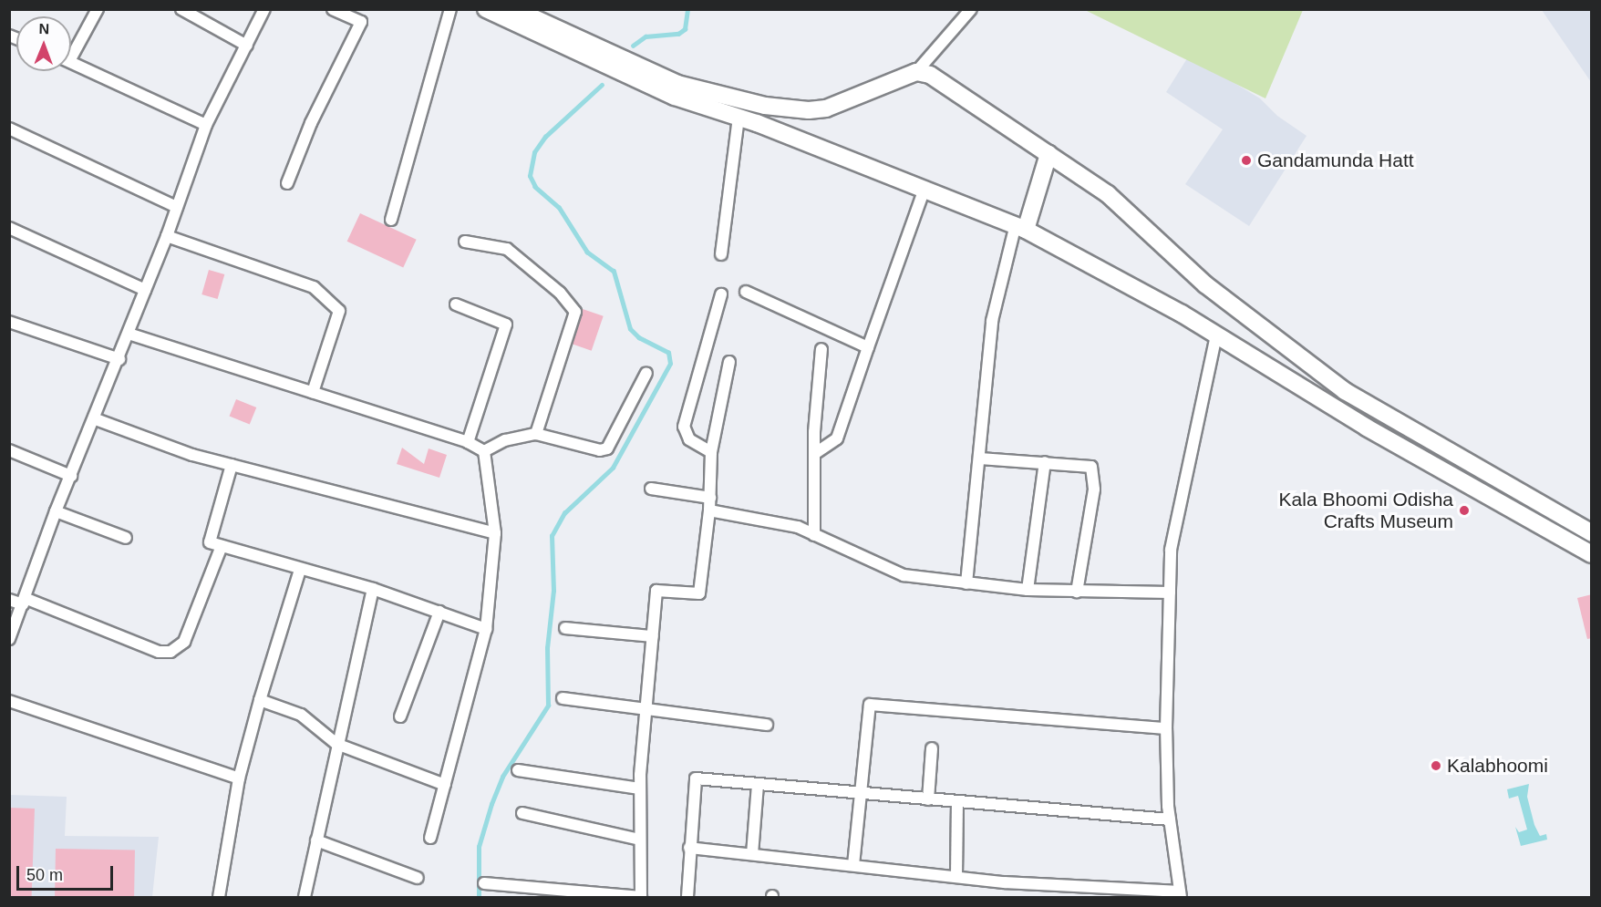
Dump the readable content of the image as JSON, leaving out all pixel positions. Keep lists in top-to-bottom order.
{
  "places": ["Gandamunda Hatt", "Kala Bhoomi Odisha Crafts Museum", "Kalabhoomi"],
  "scale_bar": "50 m",
  "north": "top"
}
